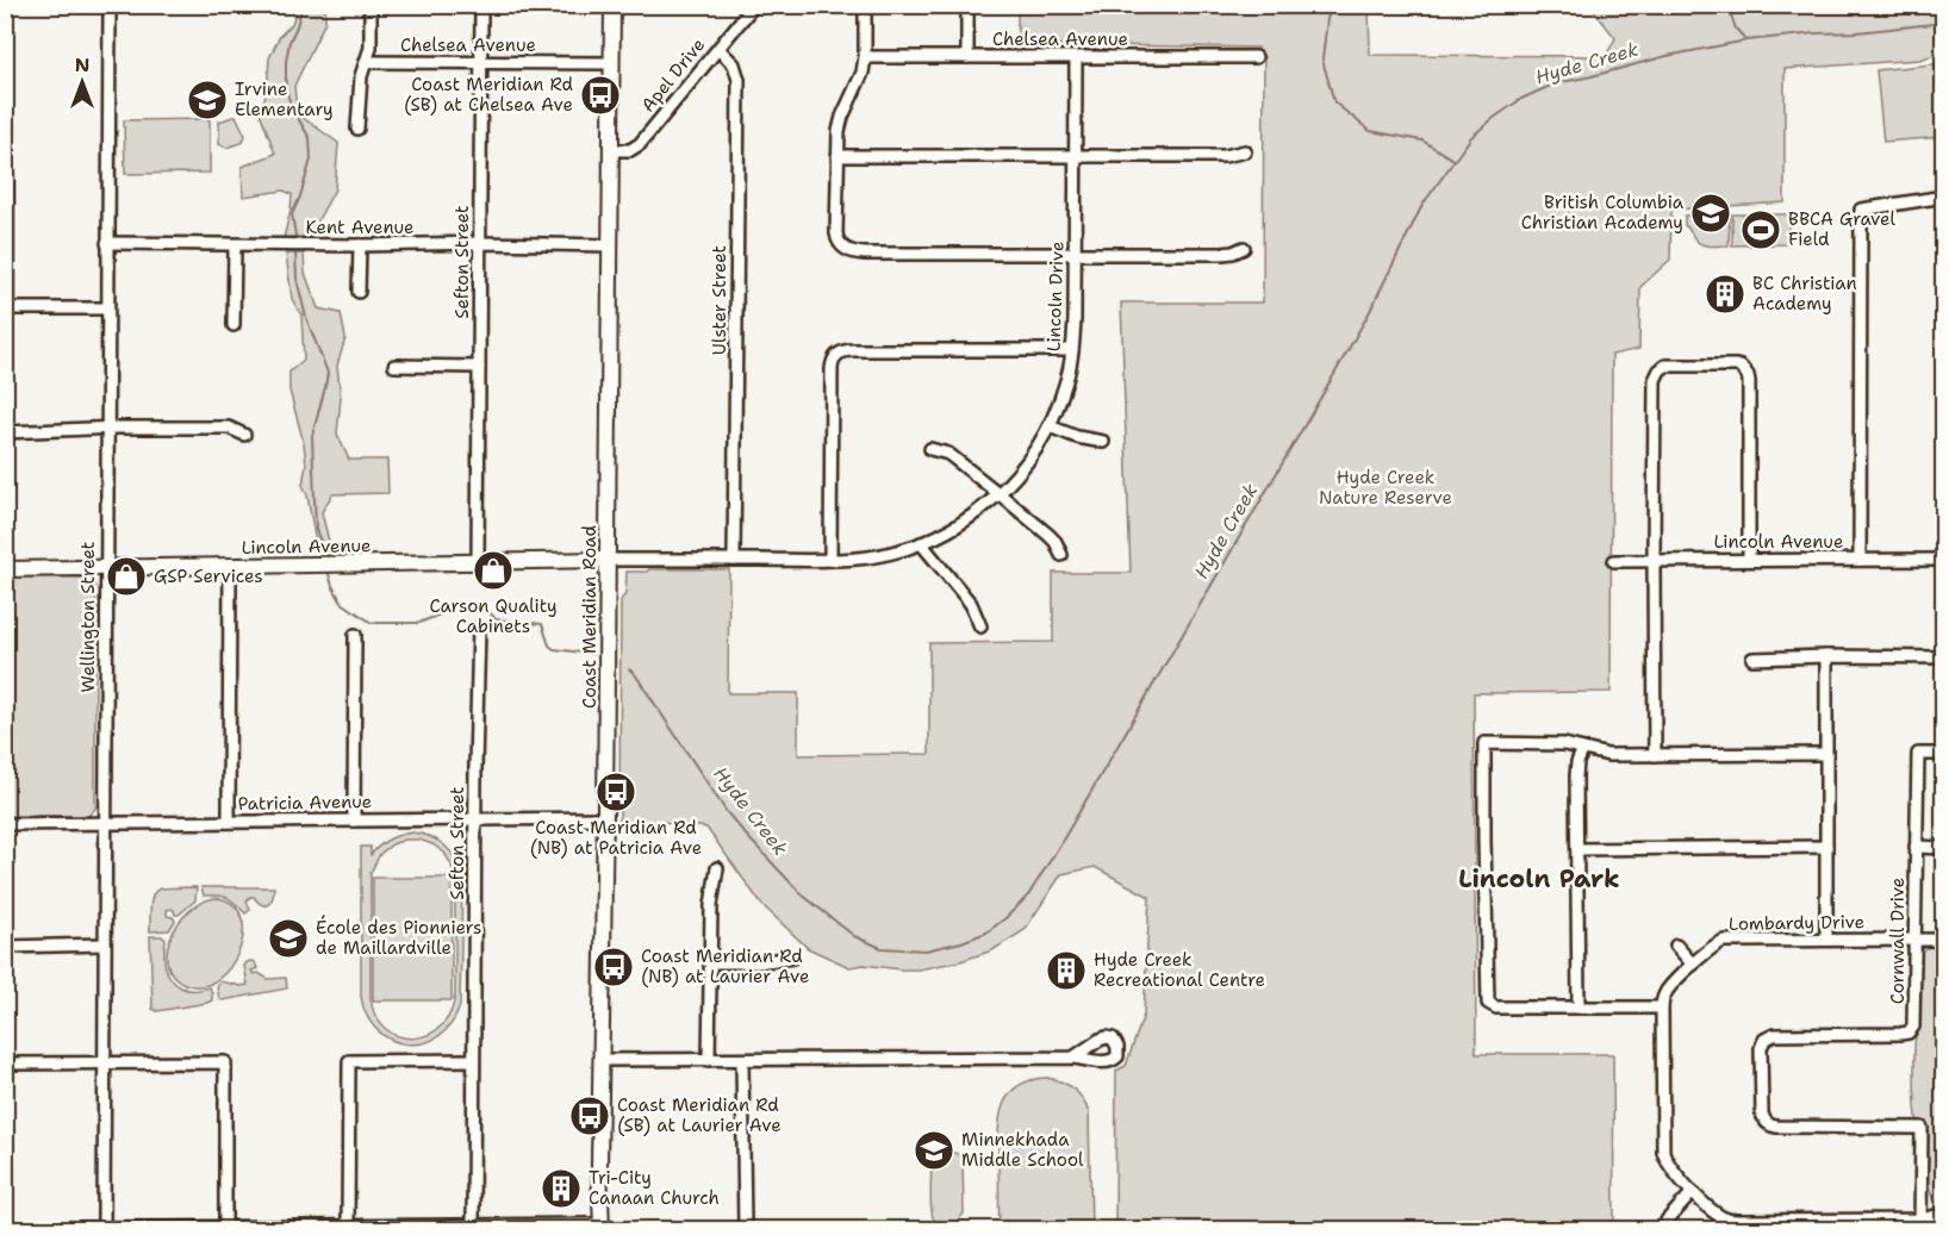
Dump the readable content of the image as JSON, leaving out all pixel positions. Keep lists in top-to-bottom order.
{
  "streets": {
    "main road": ["Lincoln Avenue", "Coast Meridian Road"],
    "street": [
      "Chelsea Avenue",
      "Apel Drive",
      "Kent Avenue",
      "Sefton Street",
      "Lincoln Drive",
      "Ulster Street",
      "Wellington Street",
      "Patricia Avenue",
      "Lombardy Drive",
      "Cornwall Drive"
    ]
  },
  "crossings": [
    ["Chelsea Avenue", "Sefton Street"],
    ["Chelsea Avenue", "Lincoln Drive"],
    ["Chelsea Avenue", "Coast Meridian Road"],
    ["Apel Drive", "Ulster Street"],
    ["Apel Drive", "Coast Meridian Road"],
    ["Kent Avenue", "Sefton Street"],
    ["Kent Avenue", "Wellington Street"],
    ["Kent Avenue", "Coast Meridian Road"],
    ["Sefton Street", "Lincoln Avenue"],
    ["Sefton Street", "Patricia Avenue"],
    ["Lincoln Drive", "Ulster Street"],
    ["Lincoln Drive", "Lincoln Avenue"],
    ["Lincoln Drive", "Coast Meridian Road"],
    ["Lincoln Avenue", "Wellington Street"],
    ["Lincoln Avenue", "Coast Meridian Road"],
    ["Wellington Street", "Patricia Avenue"],
    ["Coast Meridian Road", "Patricia Avenue"],
    ["Lombardy Drive", "Cornwall Drive"]
  ],
  "districts": ["Lincoln Park"],
  "water": ["Hyde Creek"],
  "parks": ["Hyde Creek Nature Reserve"],
  "places": {
    "bus stop": [
      "Coast Meridian Rd (SB) at Chelsea Ave",
      "Coast Meridian Rd (NB) at Patricia Ave",
      "Coast Meridian Rd (NB) at Laurier Ave",
      "Coast Meridian Rd (SB) at Laurier Ave"
    ],
    "school or university": [
      "Irvine Elementary",
      "British Columbia Christian Academy",
      "École des Pionniers de Maillardville",
      "Minnekhada Middle School"
    ],
    "sports": ["BBCA Gravel Field"],
    "building": ["BC Christian Academy", "Hyde Creek Recreational Centre", "Tri-City Canaan Church"],
    "shop": ["Carson Quality Cabinets", "GSP Services"]
  },
  "north": "top"
}
